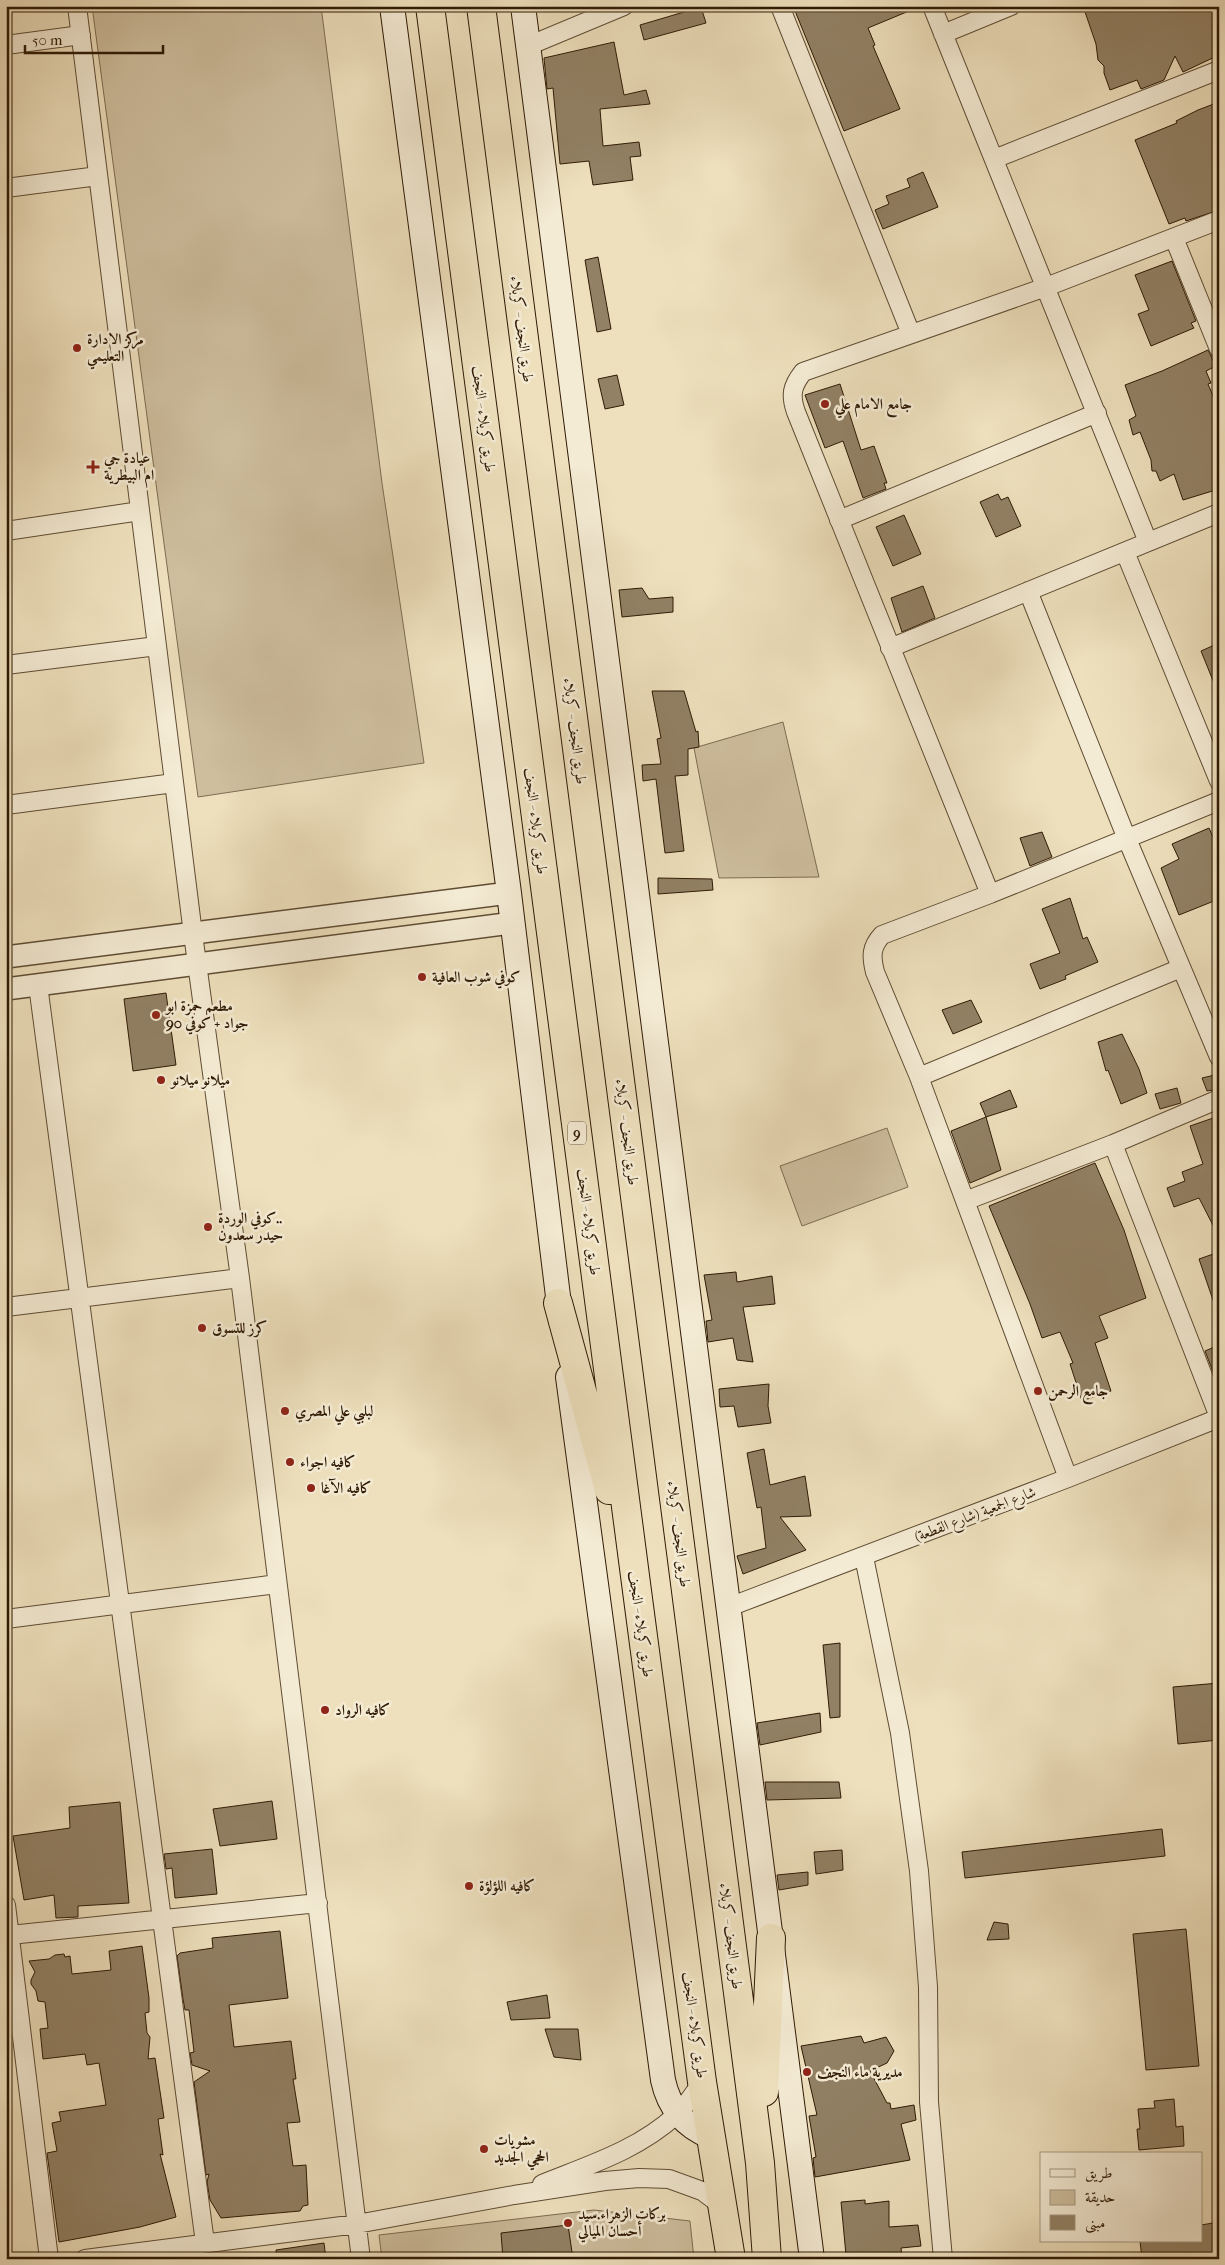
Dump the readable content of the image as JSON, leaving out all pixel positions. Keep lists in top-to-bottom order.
{
  "streets": {
    "highway": ["طريق النجف - کربلاء", "طريق کربلاء - النجف", "9"],
    "street": ["شارع الجمعية (شارع القطعة)"]
  },
  "places": {
    "other": [
      "مركز الادارة التعليمي",
      "جامع الامام علي",
      "كوفي شوب العافية",
      "مطعم حمزة ابو جواد + كوفي 90",
      "ميلانو ميلانو",
      "كوفي الوردة.. حيدر سعدون",
      "كرز للتسوق",
      "جامع الرحمن",
      "لبلبي علي المصري",
      "كافيه اجواء",
      "كافيه الآغا",
      "كافيه الرواد",
      "كافيه اللؤلؤة",
      "مديرية ماء النجف",
      "مشويات الحجي الجديد",
      "بركات الزهراء.سيد أحسان الميالي"
    ],
    "health": ["عيادة جي ام البيطرية"]
  },
  "legend": ["طريق", "حديقة", "مبنى"],
  "scale_bar": "50 m"
}
